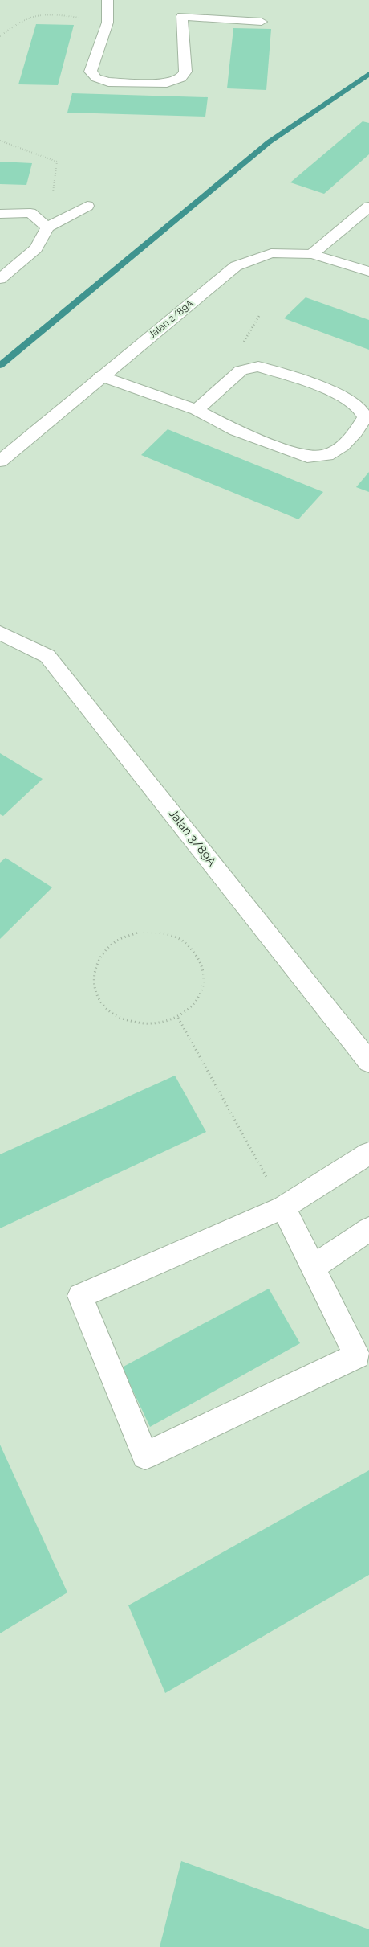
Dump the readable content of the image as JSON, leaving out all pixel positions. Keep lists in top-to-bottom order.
{
  "streets": {
    "street": ["Jalan 2/89A", "Jalan 3/89A"]
  }
}
